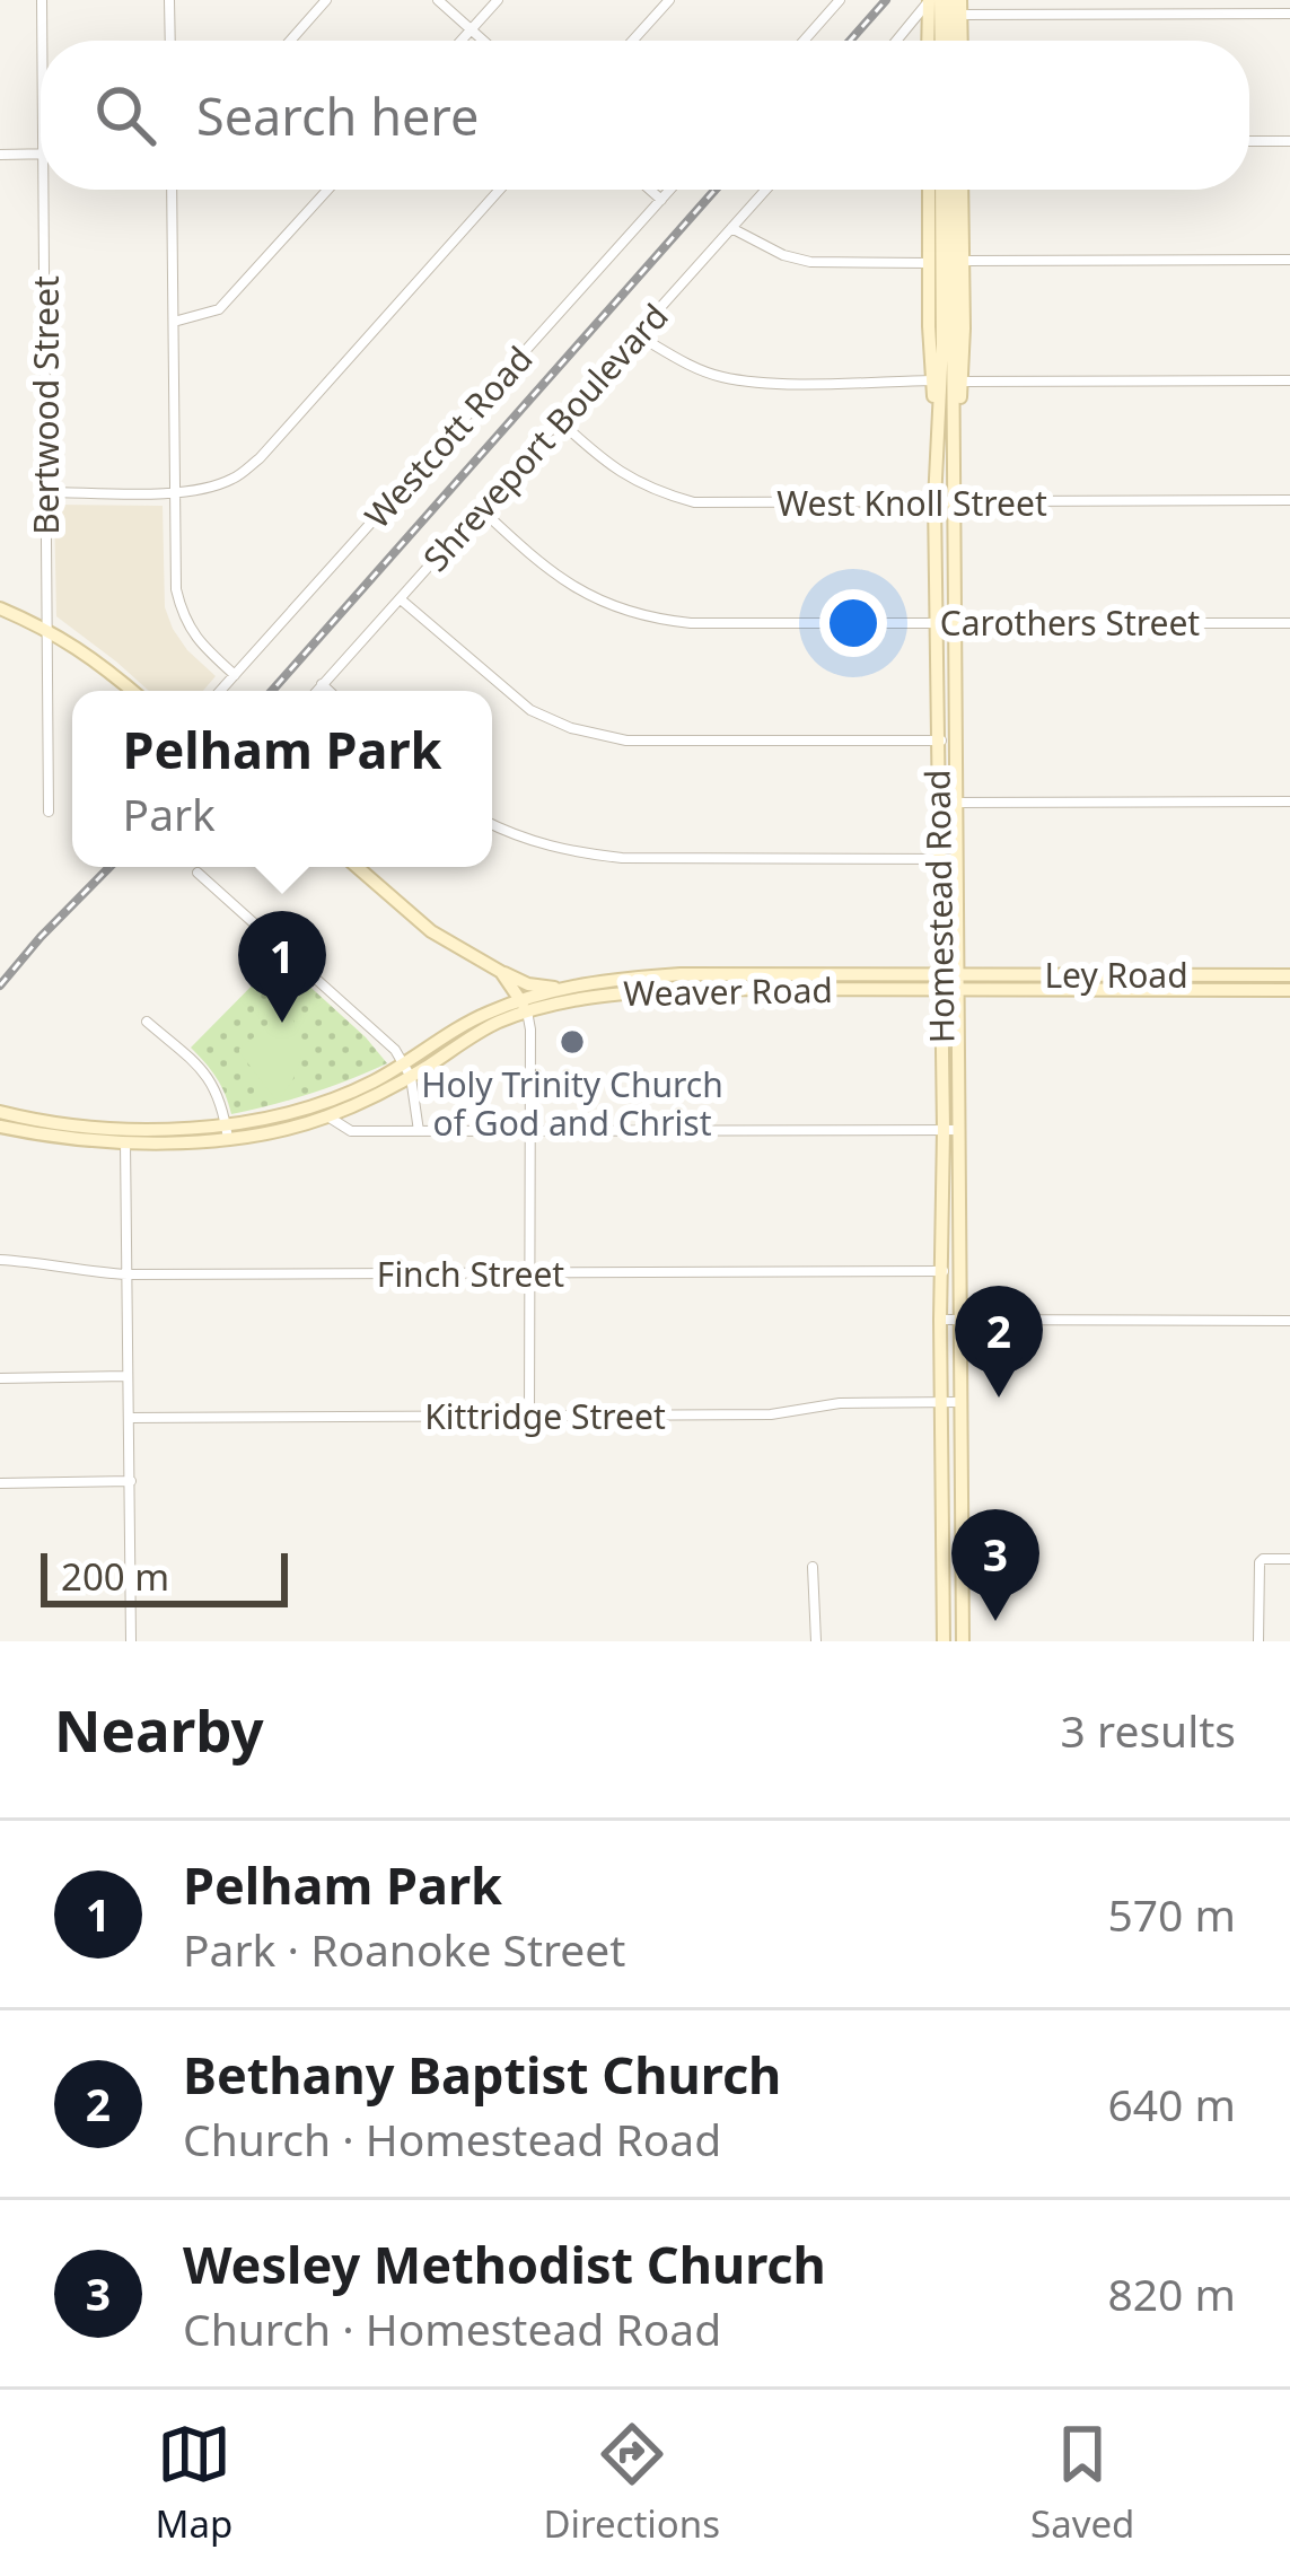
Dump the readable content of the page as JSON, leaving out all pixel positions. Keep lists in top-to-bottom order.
{
  "streets": {
    "main road": ["Homestead Road", "Ley Road", "Weaver Road"],
    "street": [
      "Bertwood Street",
      "Westcott Road",
      "Shreveport Boulevard",
      "West Knoll Street",
      "Carothers Street",
      "Finch Street",
      "Kittridge Street"
    ]
  },
  "crossings": [
    ["Shreveport Boulevard", "West Knoll Street"],
    ["Shreveport Boulevard", "Carothers Street"],
    ["West Knoll Street", "Homestead Road"],
    ["Carothers Street", "Homestead Road"],
    ["Homestead Road", "Ley Road"],
    ["Homestead Road", "Weaver Road"],
    ["Homestead Road", "Finch Street"],
    ["Homestead Road", "Kittridge Street"],
    ["Ley Road", "Weaver Road"]
  ],
  "places": ["Holy Trinity Church of God and Christ"],
  "scale_bar": "200 m",
  "page": {
    "search": "Search here",
    "popup": ["Pelham Park", "Park"],
    "pins": ["1", "2", "3"],
    "scale": "200 m",
    "heading": ["Nearby", "3 results"],
    "list": [
      {
        "mark": "1",
        "name": "Pelham Park",
        "note": "Park · Roanoke Street",
        "value": "570 m"
      },
      {
        "mark": "2",
        "name": "Bethany Baptist Church",
        "note": "Church · Homestead Road",
        "value": "640 m"
      },
      {
        "mark": "3",
        "name": "Wesley Methodist Church",
        "note": "Church · Homestead Road",
        "value": "820 m"
      }
    ],
    "nav": ["Map", "Directions", "Saved"]
  }
}
